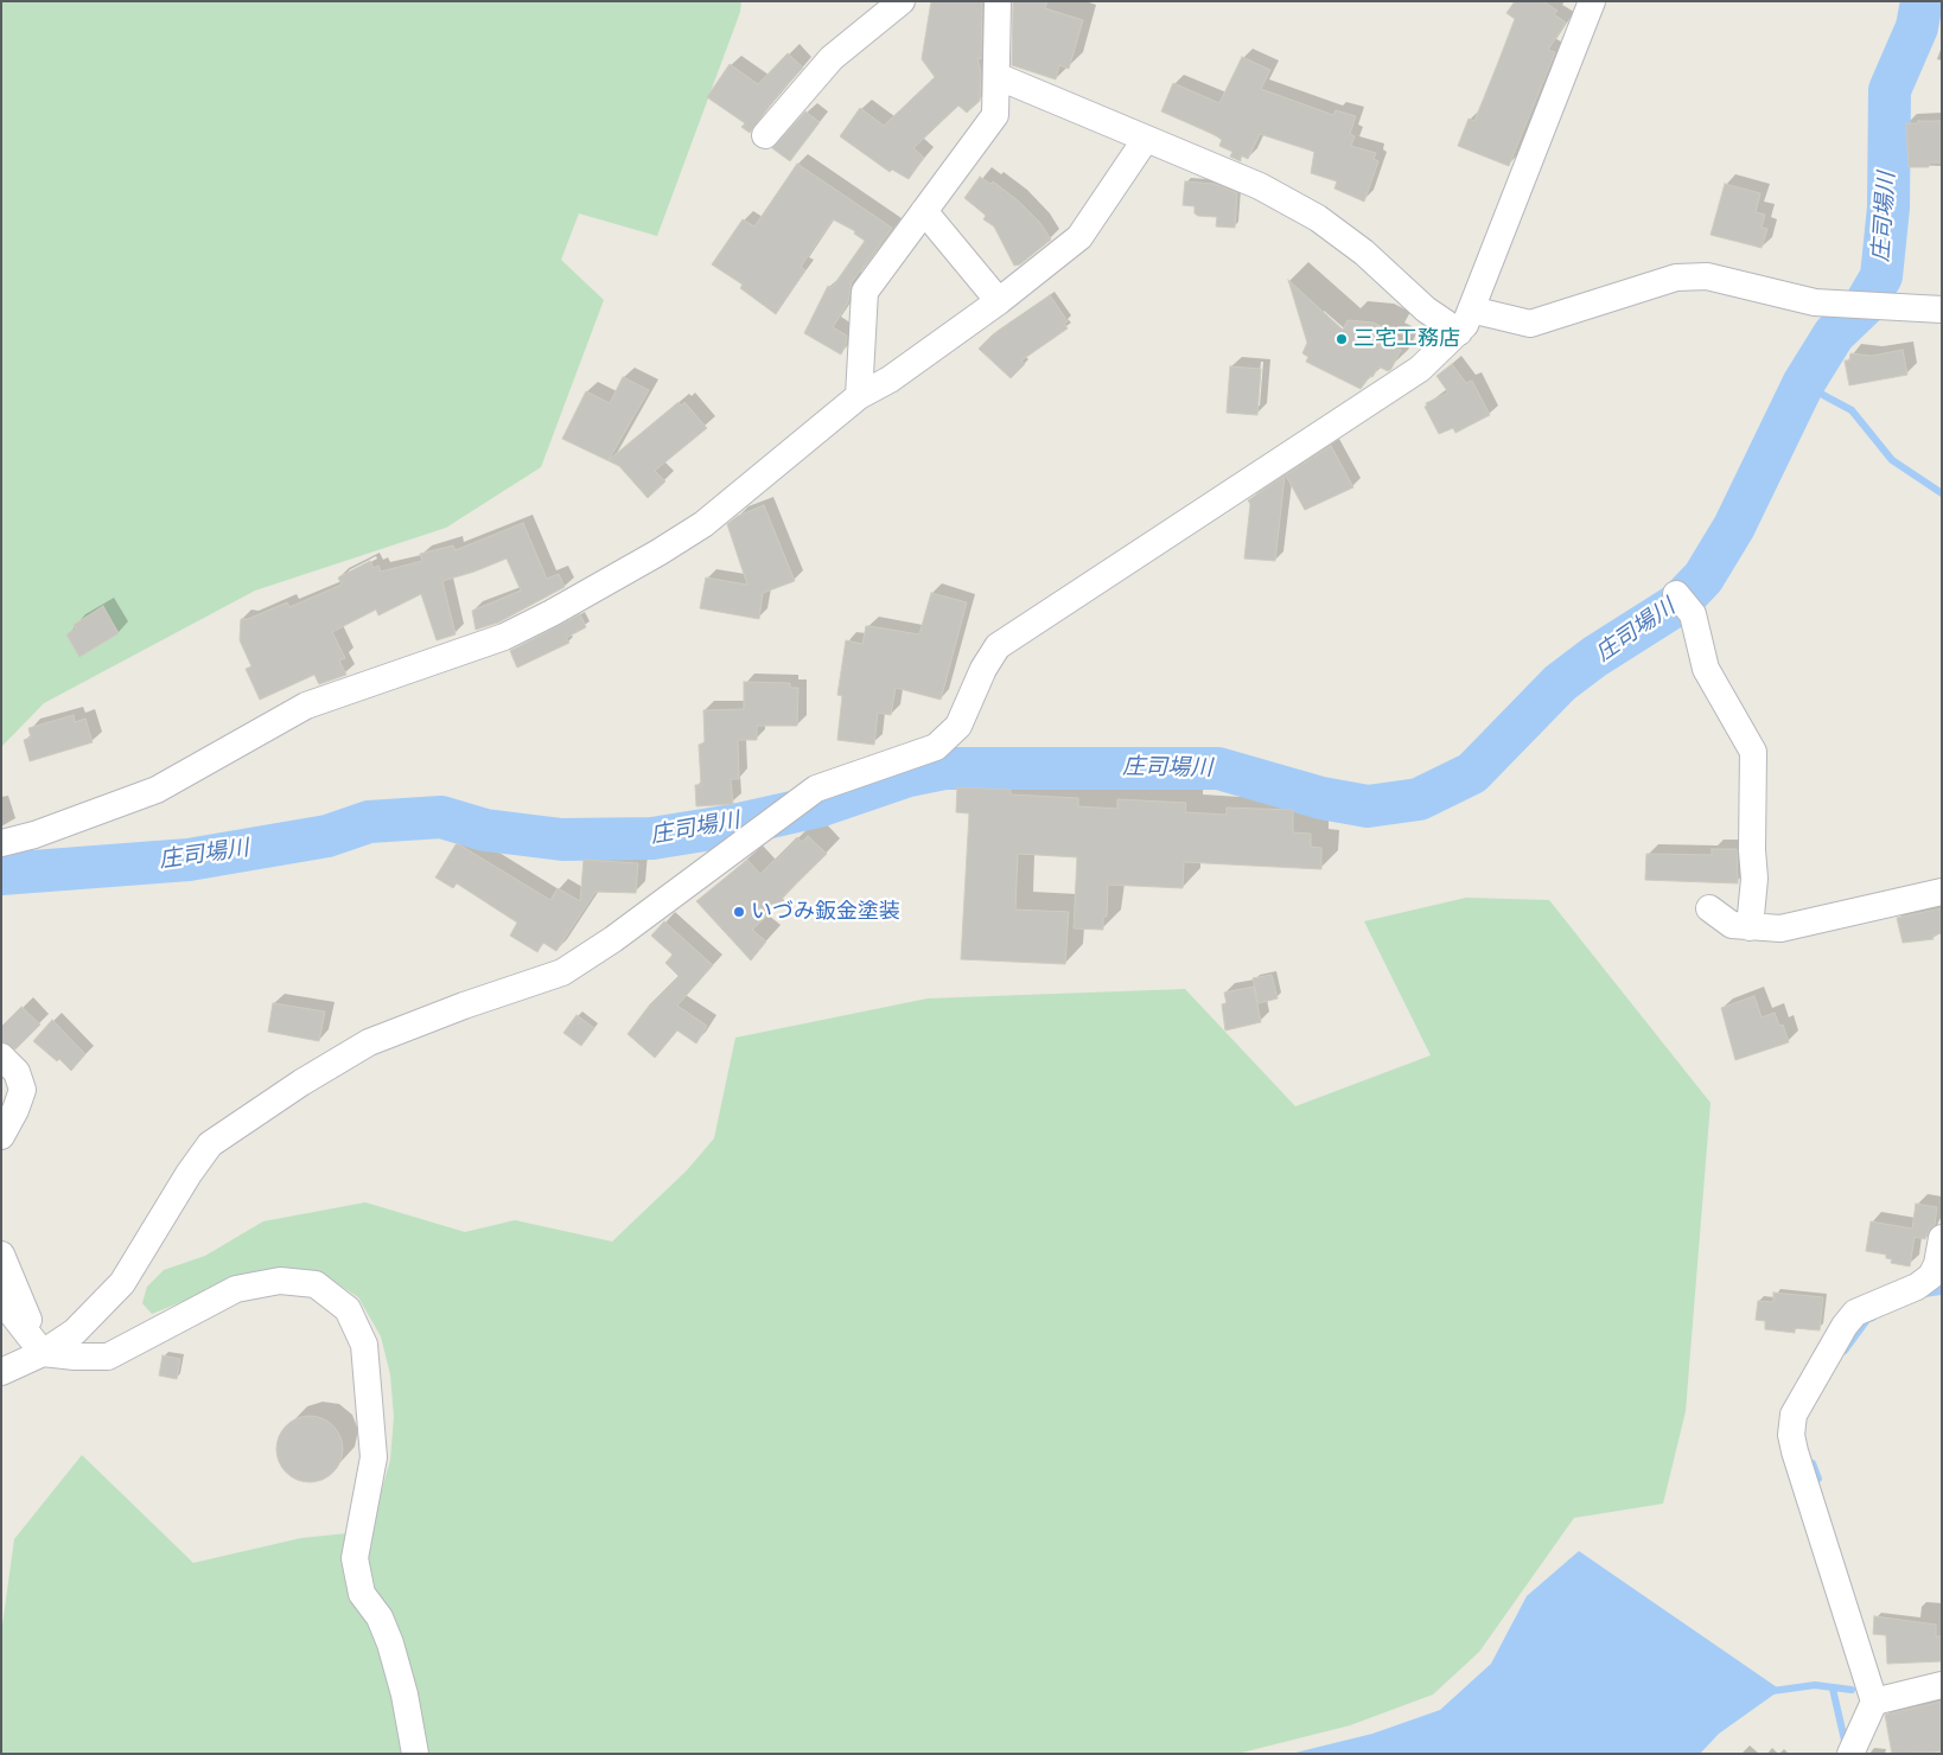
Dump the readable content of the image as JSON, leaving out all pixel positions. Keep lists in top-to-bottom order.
{
  "water": ["庄司場川"],
  "places": ["三宅工務店", "いづみ鈑金塗装"]
}
